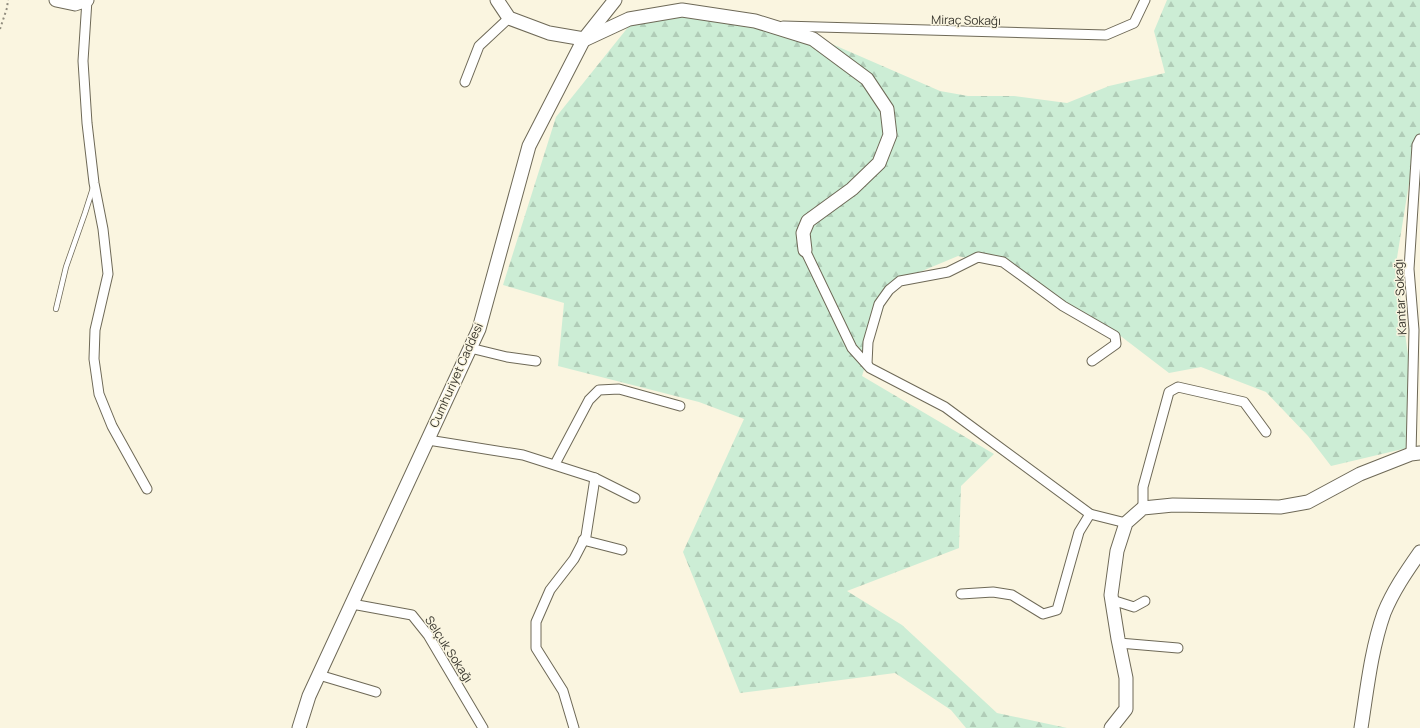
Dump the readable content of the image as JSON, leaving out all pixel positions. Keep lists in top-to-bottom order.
{
  "streets": {
    "street": [
      "Miraç Sokağı",
      "Kantar Sokağı",
      "Cumhuriyet Caddesi",
      "Selçuk Sokağı"
    ]
  },
  "crossings": [
    ["Cumhuriyet Caddesi", "Selçuk Sokağı"]
  ]
}
